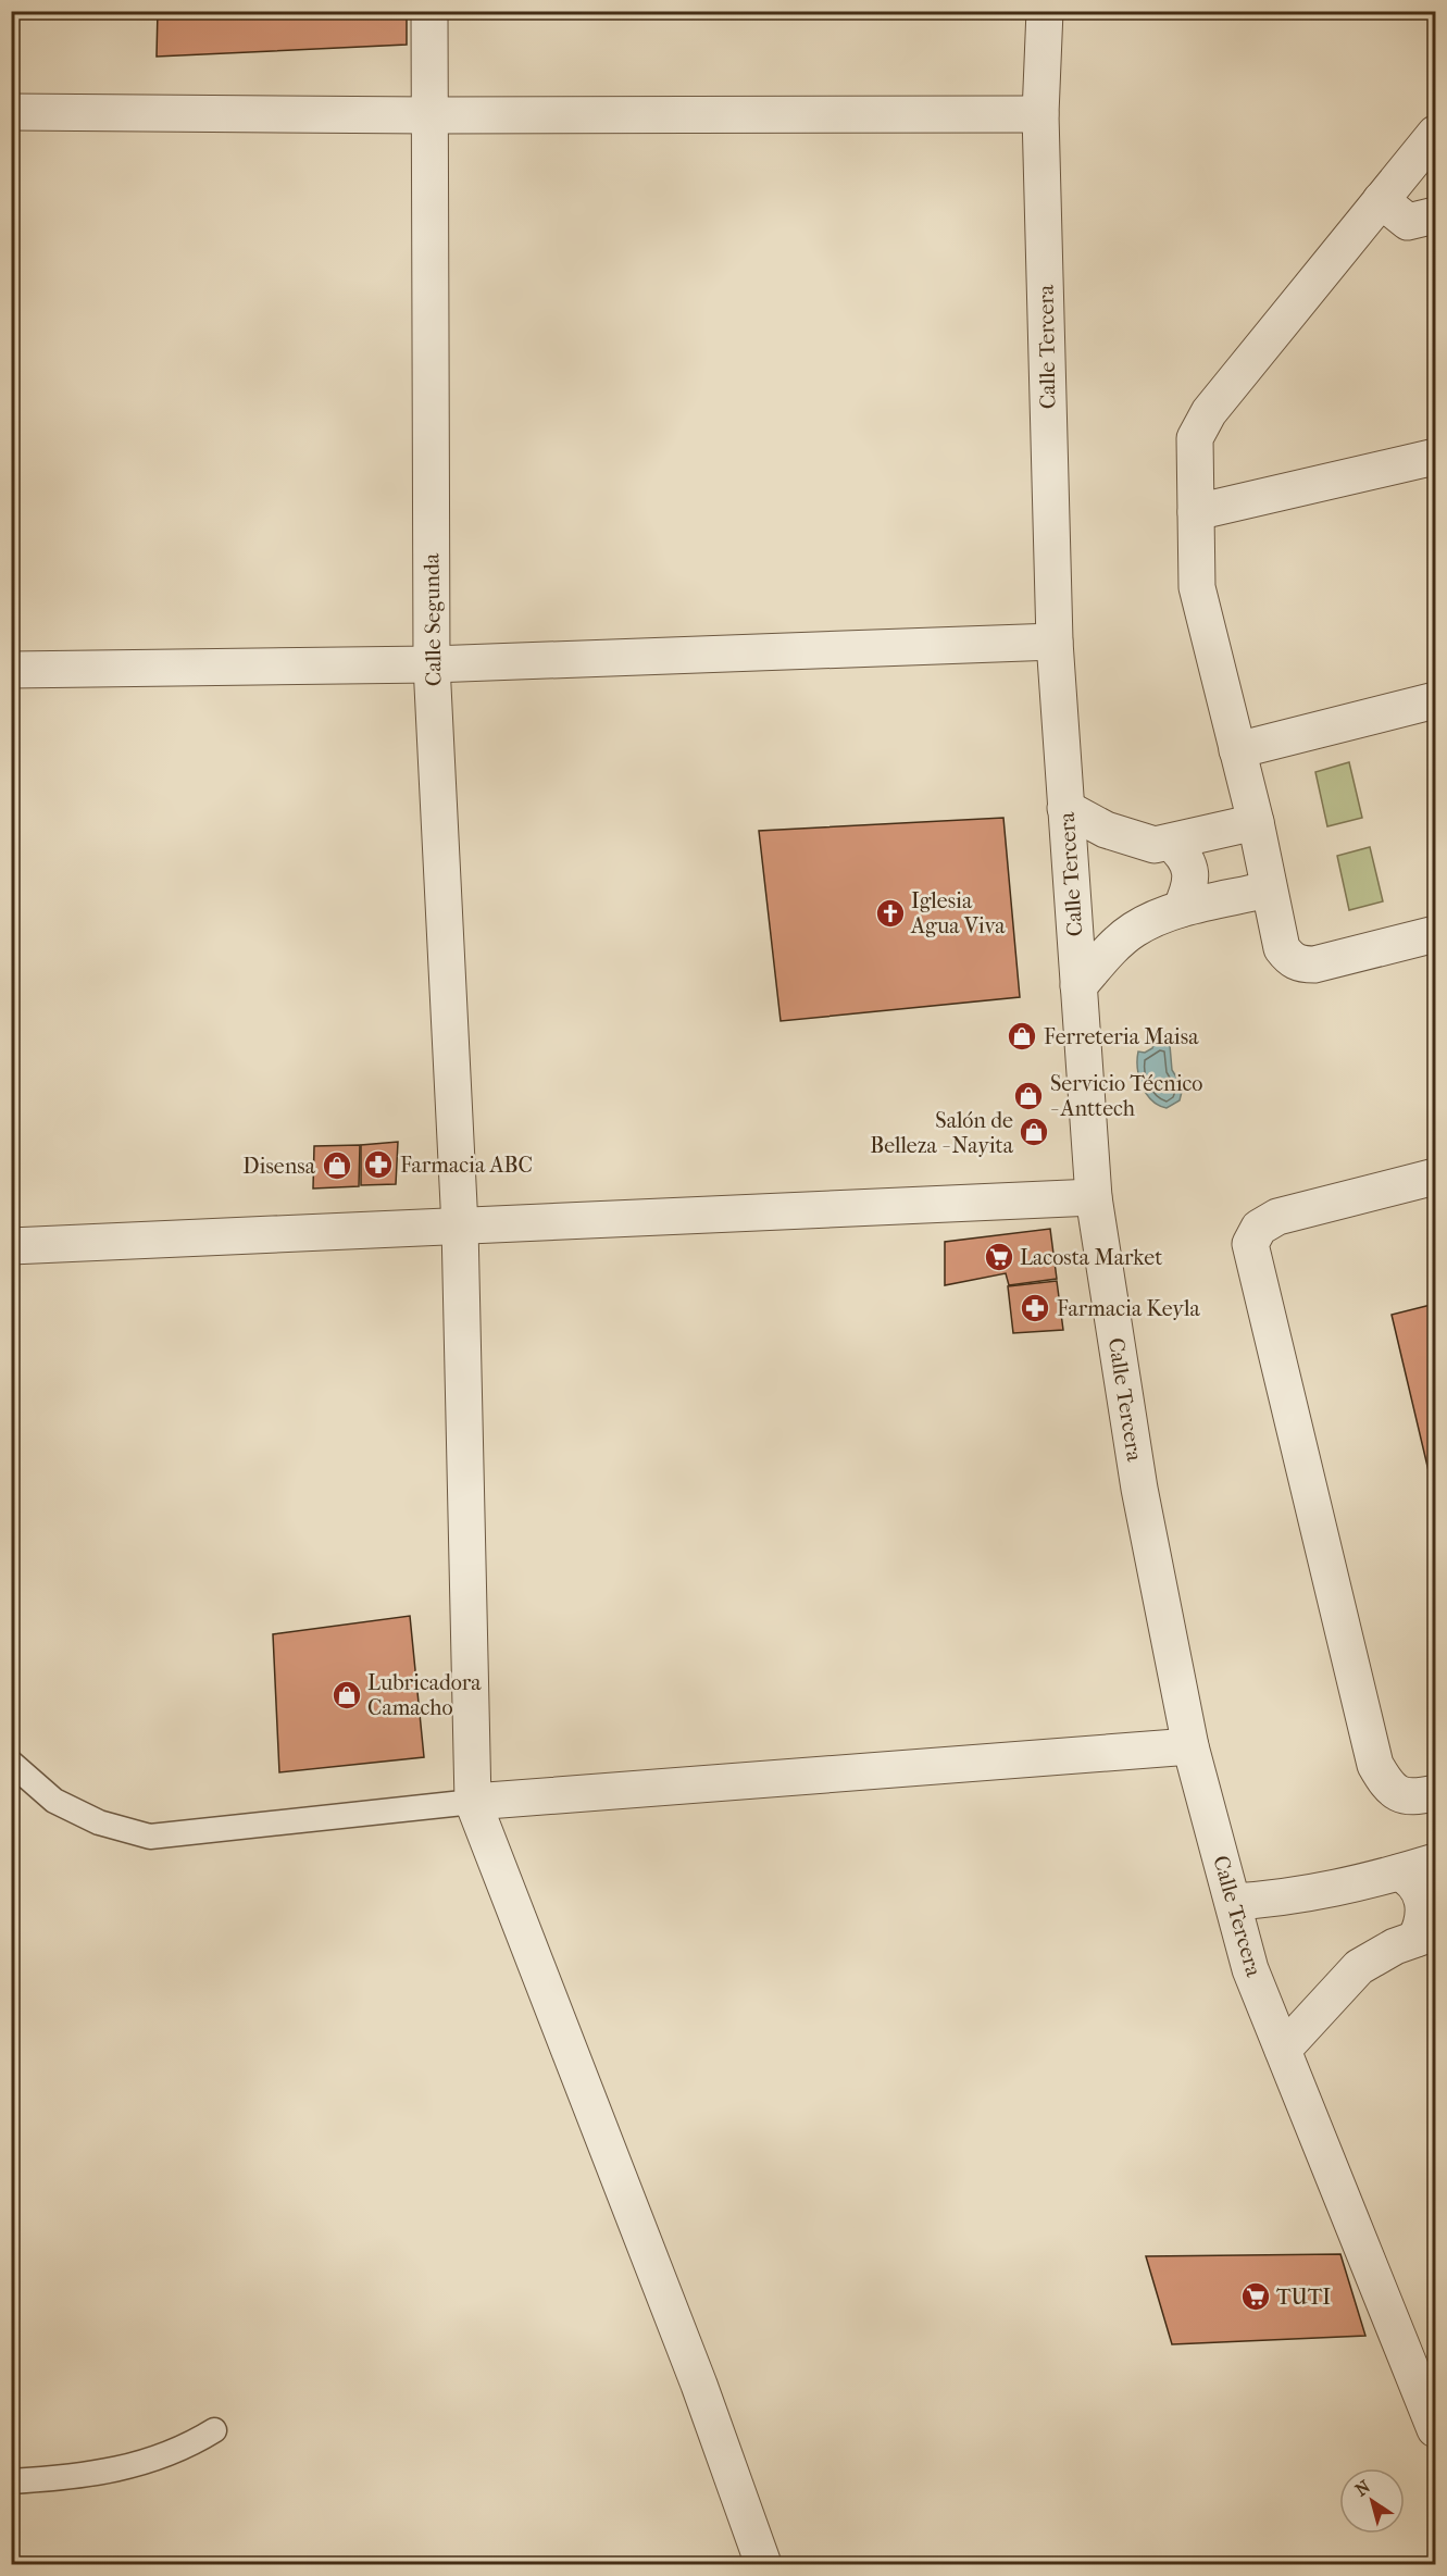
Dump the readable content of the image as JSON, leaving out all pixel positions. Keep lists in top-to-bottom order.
{
  "streets": {
    "street": ["Calle Tercera", "Calle Segunda"]
  },
  "places": {
    "church": ["Iglesia Agua Viva"],
    "shop": [
      "Ferreteria Maisa",
      "Servicio Técnico - Anttech",
      "Salón de Belleza - Nayita",
      "Disensa",
      "Lubricadora Camacho"
    ],
    "pharmacy": ["Farmacia ABC", "Farmacia Keyla"],
    "supermarket": ["Lacosta Market", "TUTI"]
  },
  "north": "top left"
}
